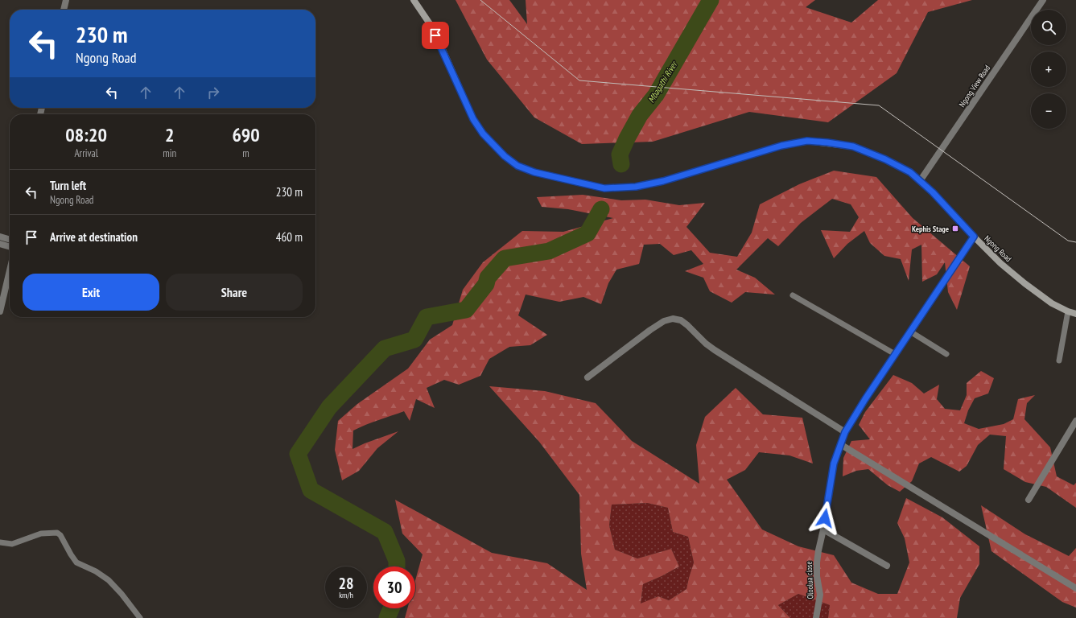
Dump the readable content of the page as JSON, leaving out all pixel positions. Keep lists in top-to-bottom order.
{
  "streets": {
    "main road": ["Ngong Road"],
    "street": ["Ngong View Road", "Oloolua close"]
  },
  "crossings": [
    ["Ngong View Road", "Ngong Road"],
    ["Ngong Road", "Oloolua close"]
  ],
  "water": ["Mbagathi River"],
  "places": {
    "transit": ["Kephis Stage"]
  },
  "page": {
    "map_buttons": ["+", "−"],
    "turn": ["230 m", "Ngong Road"],
    "eta": [
      "08:20",
      "Arrival",
      "2",
      "min",
      "690",
      "m"
    ],
    "list": [
      {
        "name": "Turn left",
        "note": "Ngong Road",
        "value": "230 m"
      },
      {
        "name": "Arrive at destination",
        "value": "460 m"
      }
    ],
    "buttons": ["Exit", "Share"],
    "speed": "28 km/h",
    "limit": "30"
  }
}
